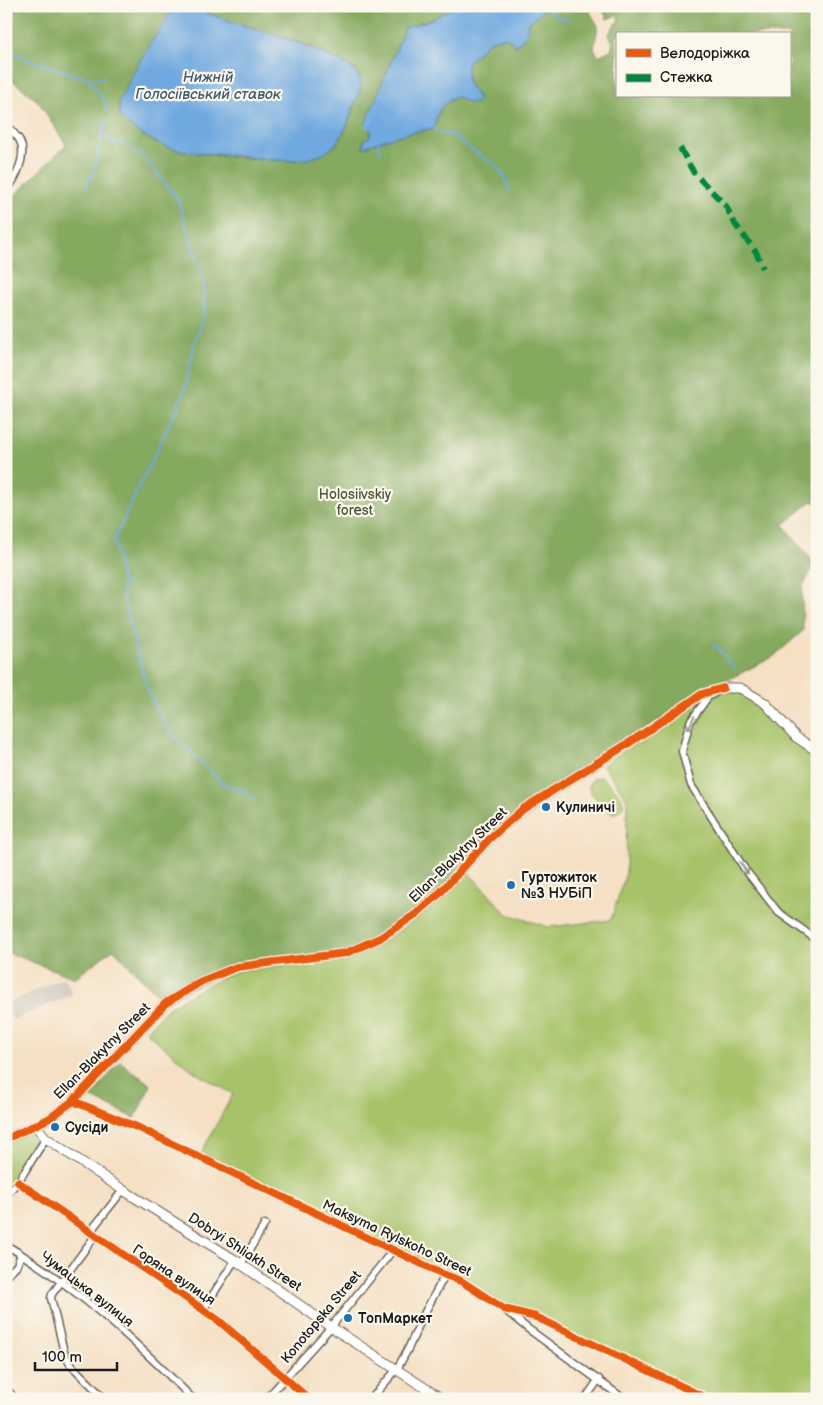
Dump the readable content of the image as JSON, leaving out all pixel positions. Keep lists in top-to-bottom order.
{
  "streets": {
    "street": [
      "Ellan-Blakytny Street",
      "Maksyma Rylskoho Street",
      "Dobryi Shliakh Street",
      "Горяна вулиця",
      "Чумацька вулиця",
      "Konotopska Street"
    ]
  },
  "crossings": [
    ["Ellan-Blakytny Street", "Maksyma Rylskoho Street"],
    ["Ellan-Blakytny Street", "Dobryi Shliakh Street"],
    ["Maksyma Rylskoho Street", "Konotopska Street"],
    ["Dobryi Shliakh Street", "Konotopska Street"],
    ["Горяна вулиця", "Konotopska Street"]
  ],
  "water": ["Нижній Голосіївський ставок"],
  "parks": ["Holosiivskiy forest"],
  "places": [
    "Кулиничі",
    "Гуртожиток №3 НУБіП",
    "Сусіди",
    "ТопМаркет"
  ],
  "legend": ["Велодоріжка", "Стежка"],
  "scale_bar": "100 m"
}
